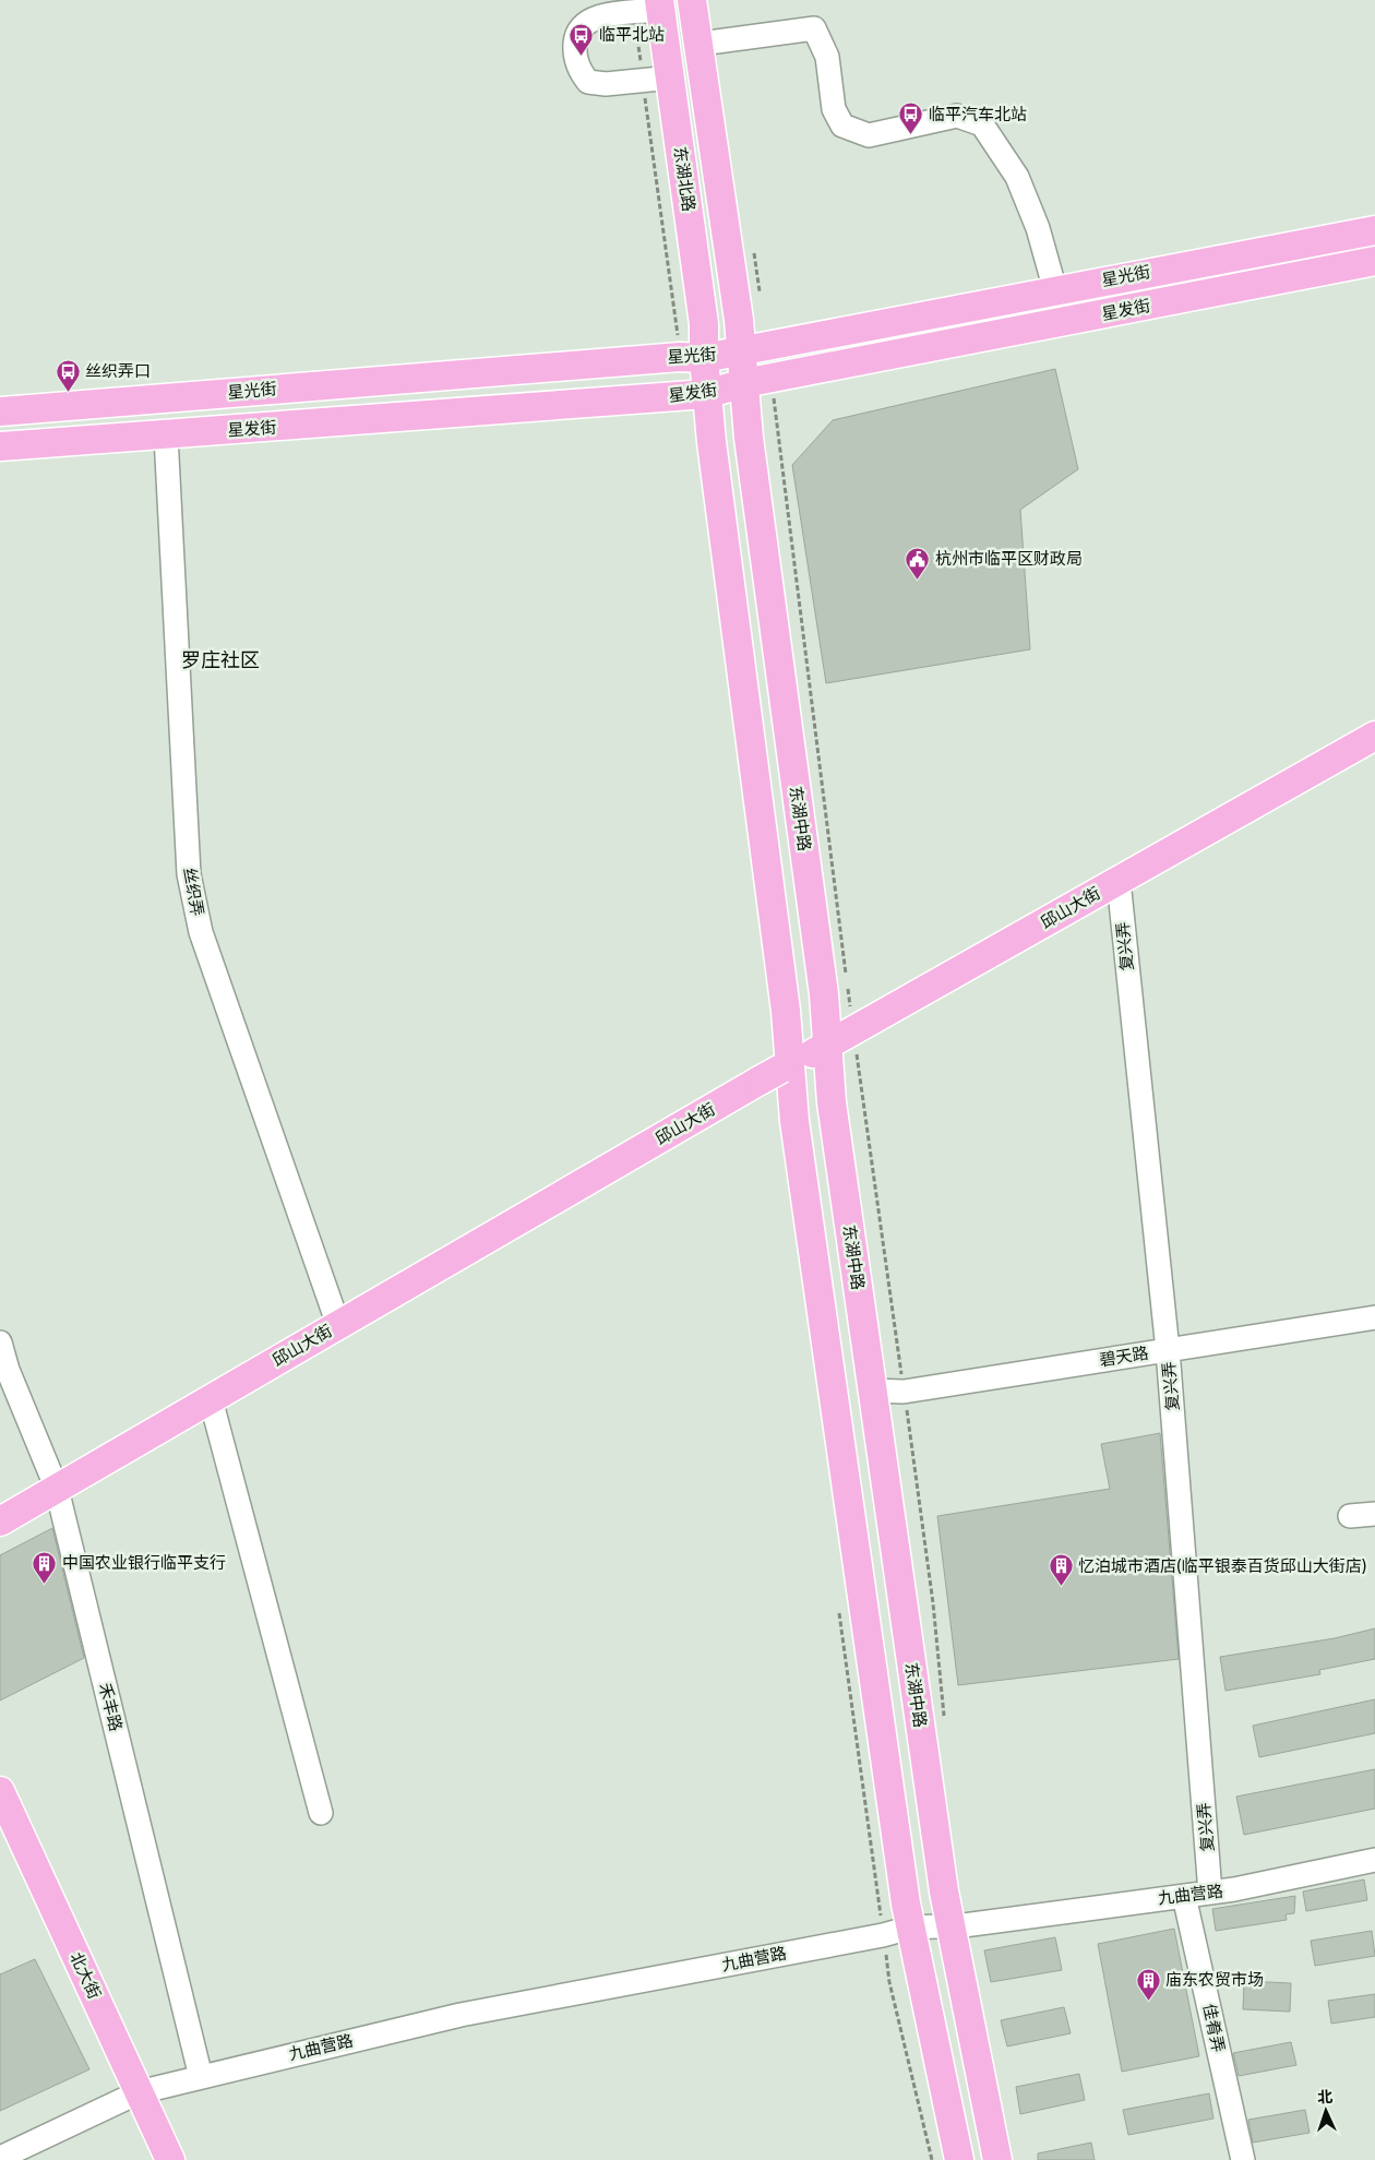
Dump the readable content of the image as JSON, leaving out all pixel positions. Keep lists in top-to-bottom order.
{
  "streets": {
    "main road": [
      "东湖北路",
      "星光街",
      "星发街",
      "东湖中路",
      "邱山大街",
      "北大街"
    ],
    "street": [
      "丝织弄",
      "复兴弄",
      "碧天路",
      "禾丰路",
      "九曲营路",
      "佳肴弄"
    ]
  },
  "crossings": [
    ["东湖北路", "星光街"],
    ["星光街", "东湖中路"],
    ["星发街", "东湖中路"],
    ["星发街", "丝织弄"],
    ["东湖中路", "邱山大街"],
    ["东湖中路", "碧天路"],
    ["东湖中路", "九曲营路"],
    ["丝织弄", "邱山大街"],
    ["邱山大街", "复兴弄"],
    ["邱山大街", "禾丰路"],
    ["复兴弄", "碧天路"],
    ["复兴弄", "九曲营路"],
    ["禾丰路", "九曲营路"],
    ["九曲营路", "北大街"],
    ["九曲营路", "佳肴弄"]
  ],
  "districts": ["罗庄社区"],
  "places": {
    "bus stop": ["临平北站", "临平汽车北站", "丝织弄口"],
    "public building": ["杭州市临平区财政局"],
    "building": ["中国农业银行临平支行", "忆泊城市酒店(临平银泰百货邱山大街店)", "庙东农贸市场"]
  },
  "north": "top"
}
